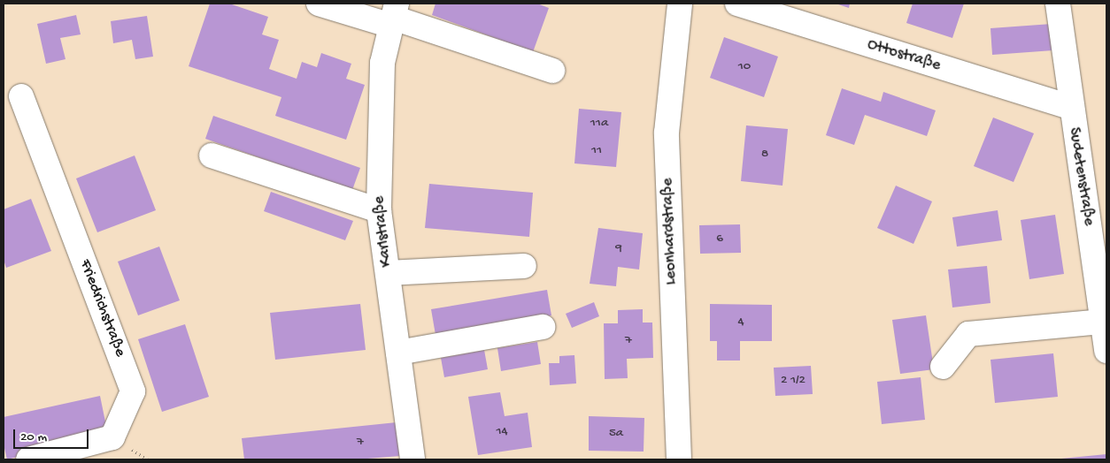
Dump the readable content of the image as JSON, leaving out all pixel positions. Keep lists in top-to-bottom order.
{
  "streets": {
    "street": [
      "Ottostraße",
      "Sudetenstraße",
      "Karlstraße",
      "Leonhardstraße",
      "Friedrichstraße"
    ]
  },
  "crossings": [
    ["Ottostraße", "Sudetenstraße"]
  ],
  "house_numbers": [
    "10",
    "11a",
    "11",
    "8",
    "6",
    "9",
    "4",
    "7",
    "2 1/2",
    "14",
    "5a",
    "7"
  ],
  "scale_bar": "20 m"
}
